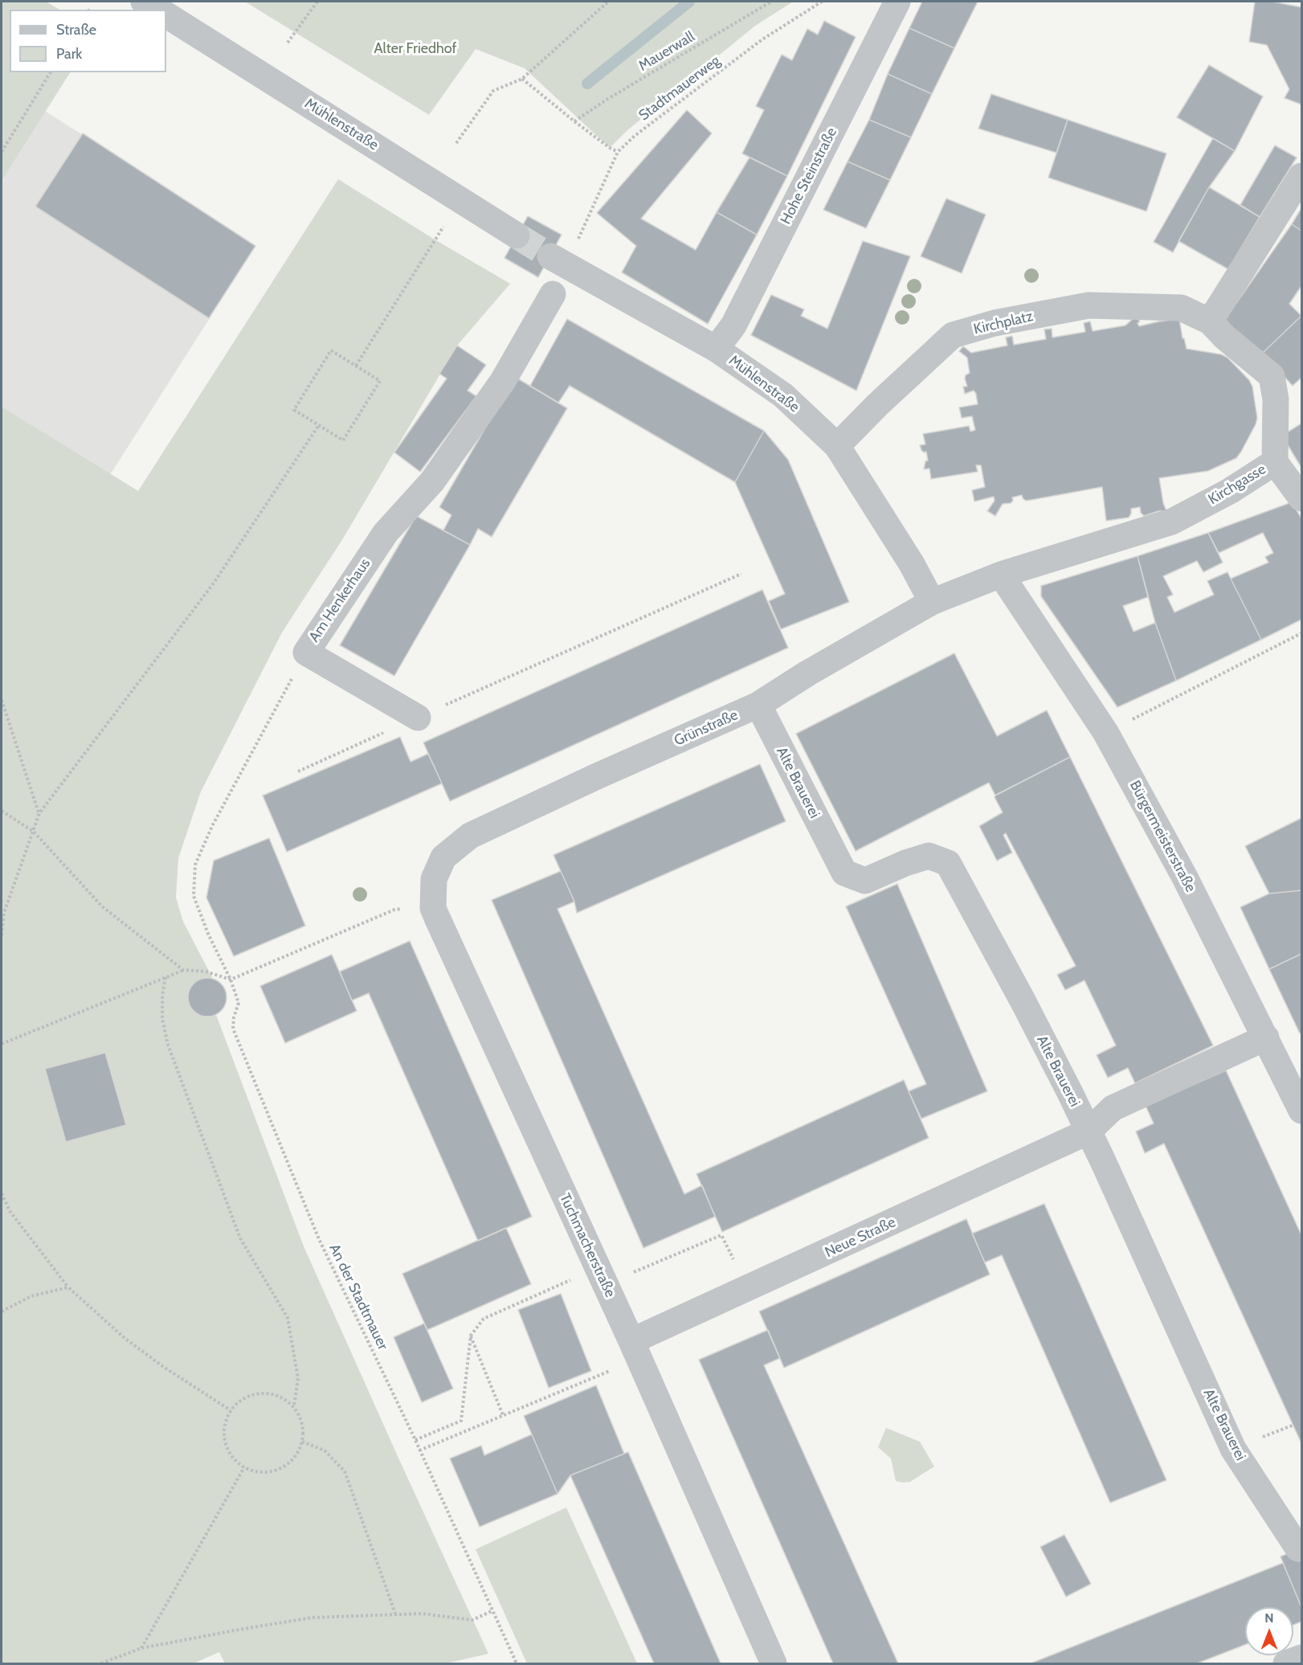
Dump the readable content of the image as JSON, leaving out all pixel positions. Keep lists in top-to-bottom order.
{
  "streets": {
    "street": [
      "Mühlenstraße",
      "Hohe Steinstraße",
      "Kirchplatz",
      "Kirchgasse",
      "Am Henkerhaus",
      "Grünstraße",
      "Alte Brauerei",
      "Bürgermeisterstraße",
      "Neue Straße",
      "Tuchmacherstraße"
    ],
    "path": ["Mauerwall", "Stadtmauerweg", "An der Stadtmauer"]
  },
  "crossings": [
    ["Mühlenstraße", "Hohe Steinstraße"],
    ["Mühlenstraße", "Kirchplatz"],
    ["Mühlenstraße", "Kirchgasse"],
    ["Mühlenstraße", "Grünstraße"],
    ["Kirchplatz", "Kirchgasse"],
    ["Kirchgasse", "Grünstraße"],
    ["Kirchgasse", "Bürgermeisterstraße"],
    ["Am Henkerhaus", "An der Stadtmauer"],
    ["Grünstraße", "Alte Brauerei"],
    ["Grünstraße", "Tuchmacherstraße"],
    ["Alte Brauerei", "Neue Straße"],
    ["Neue Straße", "Tuchmacherstraße"]
  ],
  "parks": ["Alter Friedhof"],
  "legend": ["Straße", "Park"],
  "north": "top"
}
